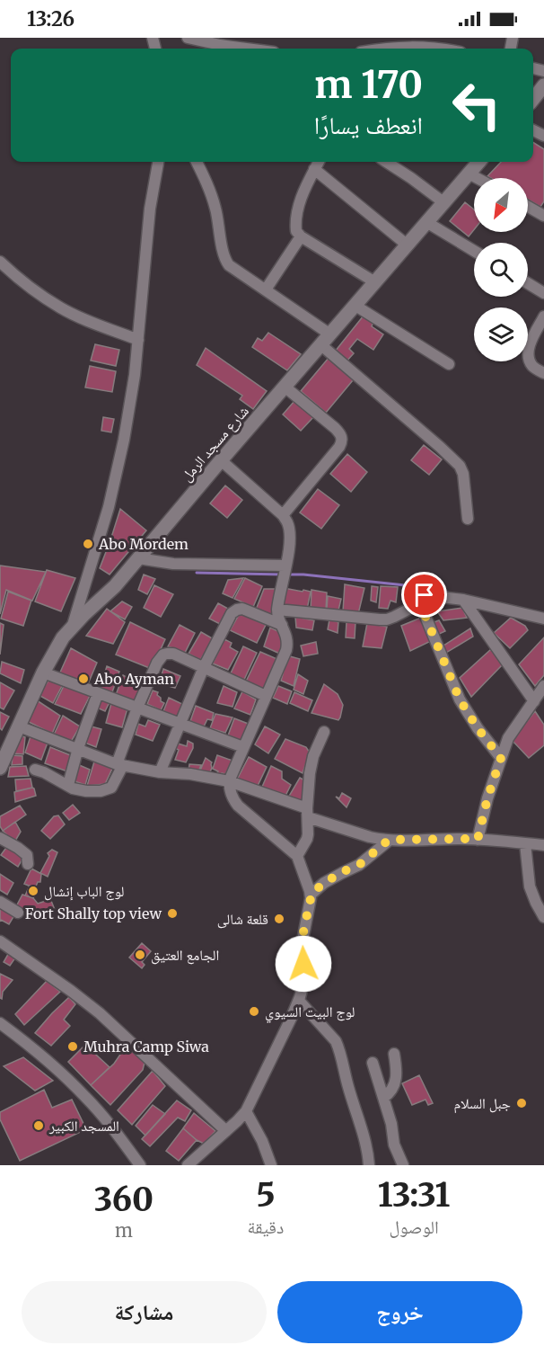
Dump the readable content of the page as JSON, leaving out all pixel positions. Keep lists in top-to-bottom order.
{
  "streets": {
    "street": ["شارع مسجد الرمل"]
  },
  "places": [
    "Abo Mordem",
    "Abo Ayman",
    "لوج الباب إنشال",
    "Fort Shally top view",
    "قلعة شالى",
    "الجامع العتيق",
    "لوج البيت السيوي",
    "Muhra Camp Siwa",
    "جبل السلام",
    "المسجد الكبير"
  ],
  "north": "bottom left",
  "page": {
    "status": "13:26",
    "turn": ["170 m", "انعطف يسارًا"],
    "eta": [
      "13:31",
      "الوصول",
      "5",
      "دقيقة",
      "360",
      "m"
    ],
    "buttons": ["خروج", "مشاركة"]
  }
}
